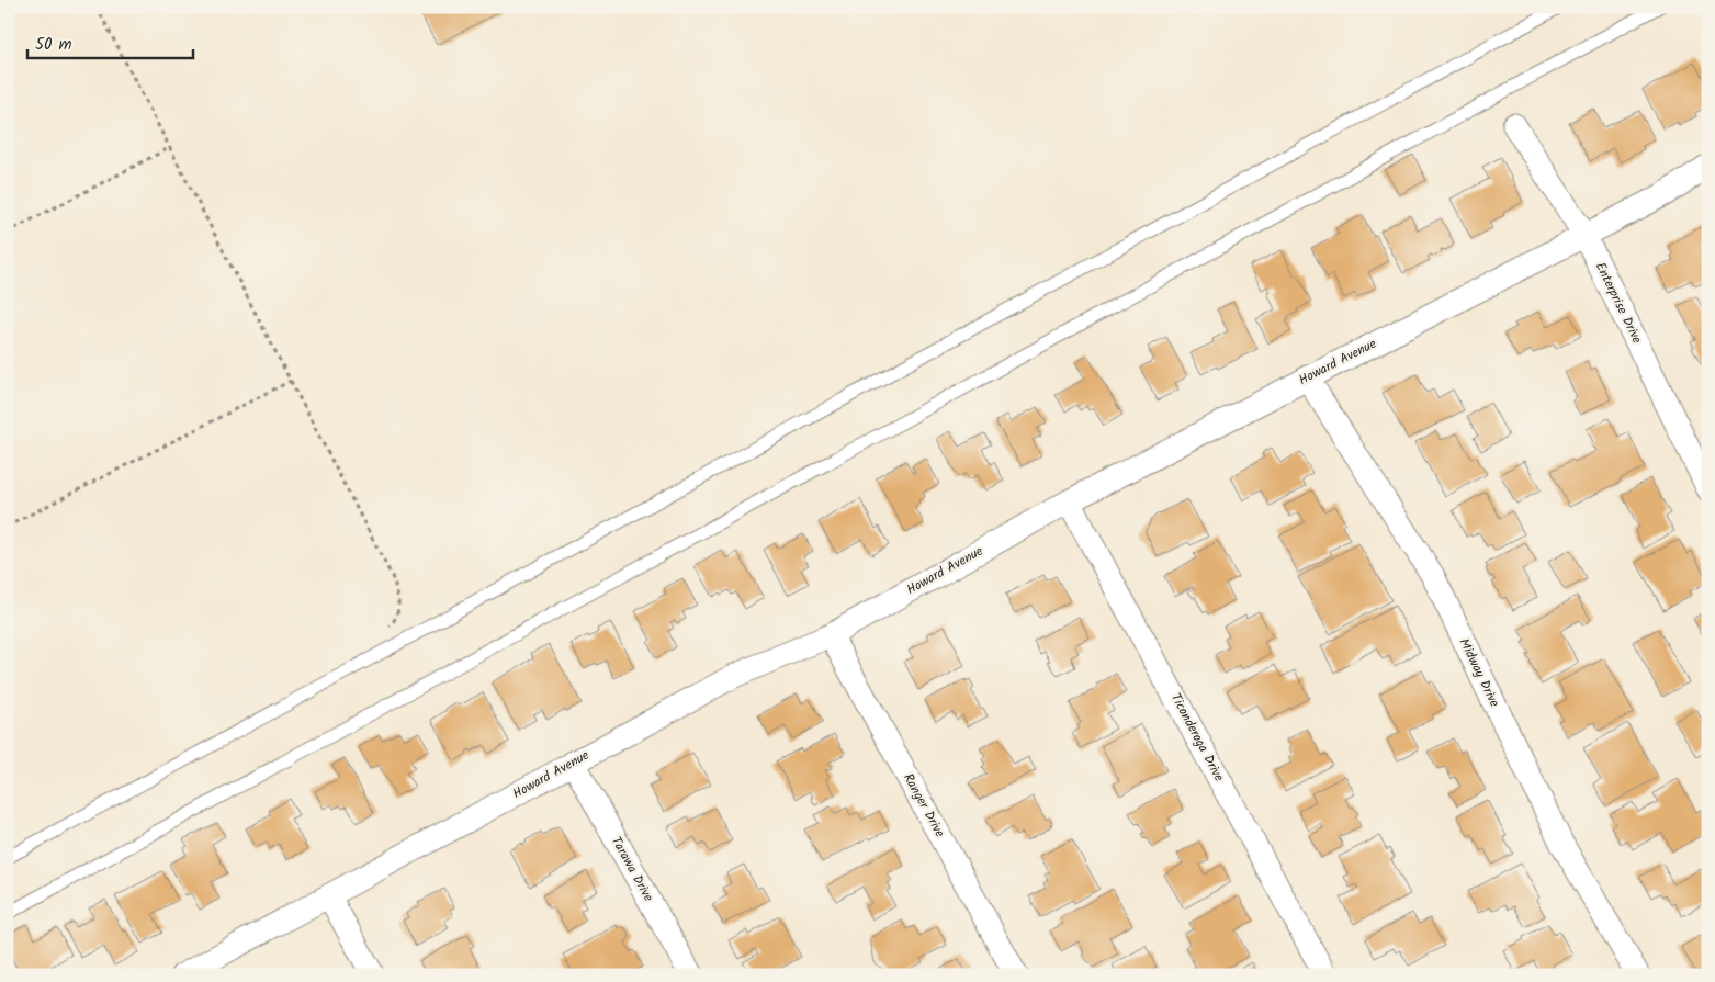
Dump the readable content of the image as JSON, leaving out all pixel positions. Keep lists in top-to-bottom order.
{
  "streets": {
    "street": [
      "Enterprise Drive",
      "Howard Avenue",
      "Midway Drive",
      "Ticonderoga Drive",
      "Ranger Drive",
      "Tarawa Drive"
    ]
  },
  "crossings": [
    ["Enterprise Drive", "Howard Avenue"],
    ["Howard Avenue", "Midway Drive"],
    ["Howard Avenue", "Ticonderoga Drive"],
    ["Howard Avenue", "Ranger Drive"],
    ["Howard Avenue", "Tarawa Drive"]
  ],
  "scale_bar": "50 m"
}
